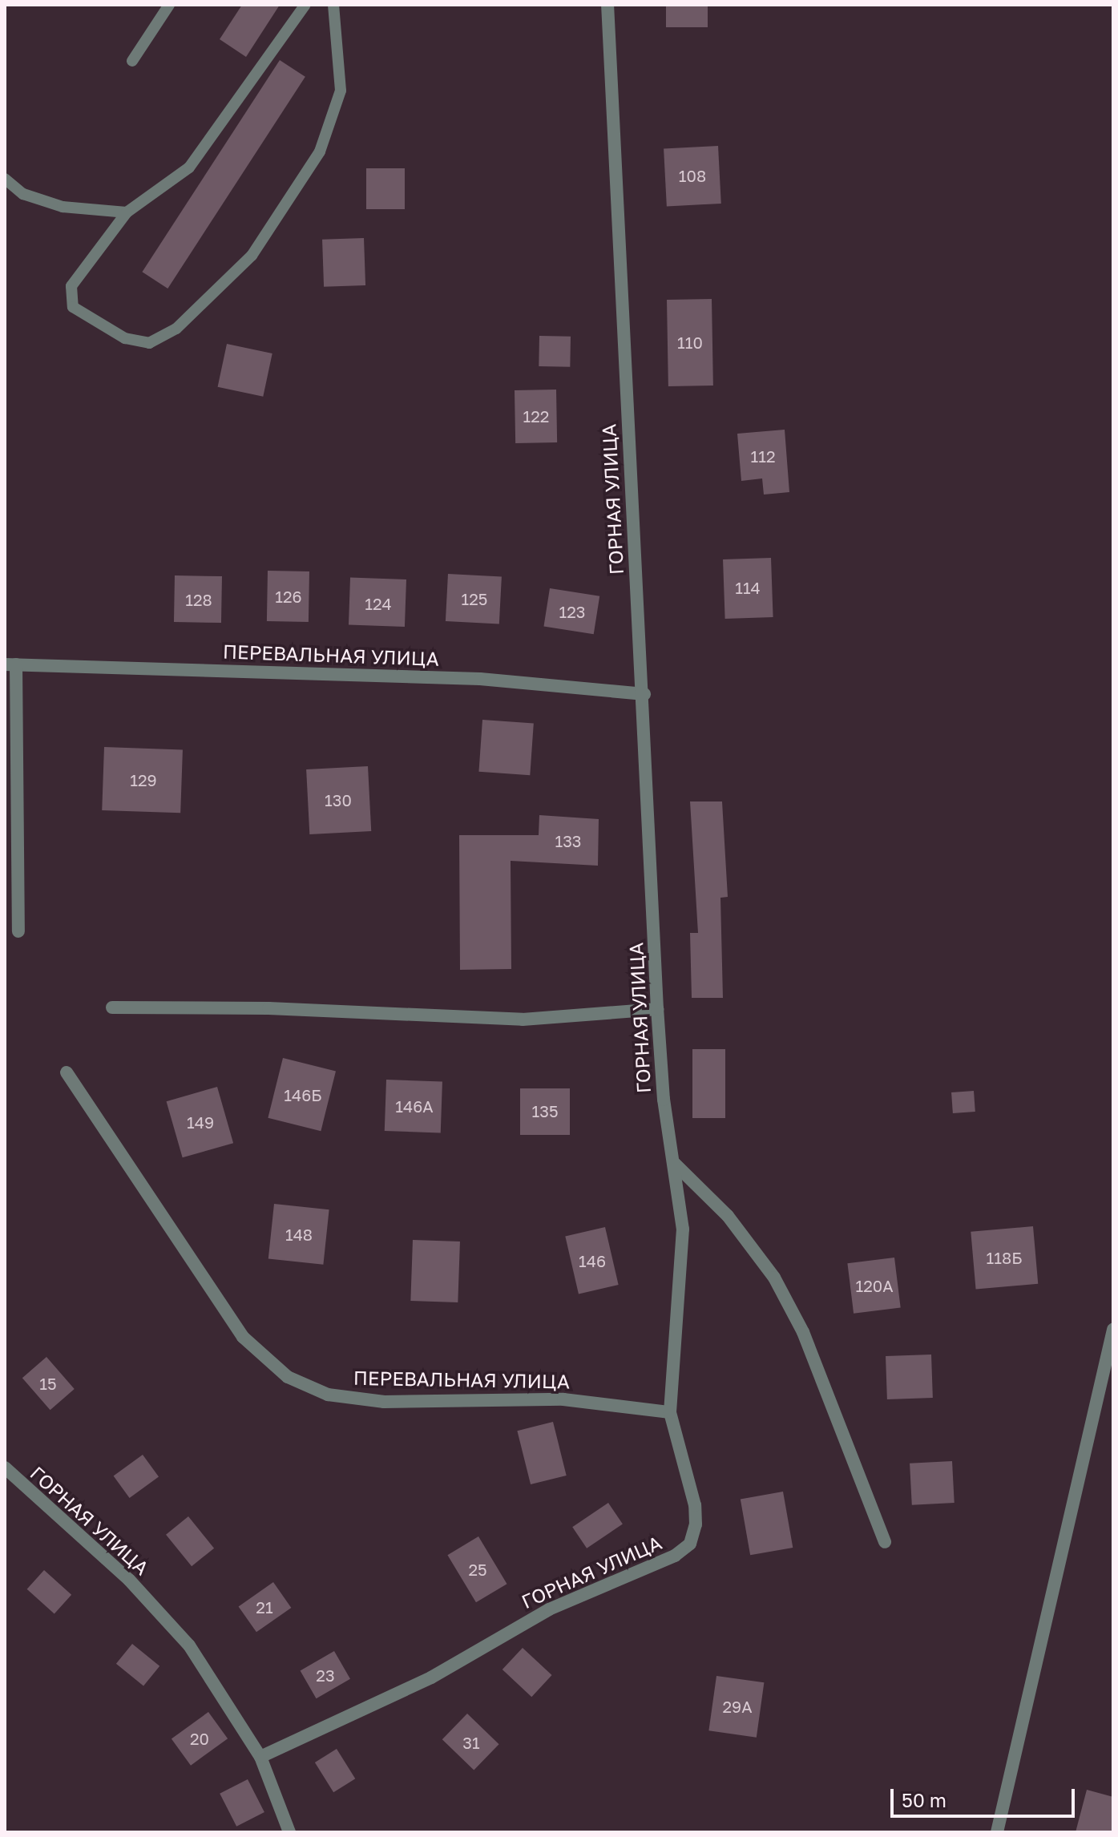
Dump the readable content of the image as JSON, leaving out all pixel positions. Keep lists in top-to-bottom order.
{
  "streets": {
    "street": ["ГОРНАЯ УЛИЦА", "ПЕРЕВАЛЬНАЯ УЛИЦА"]
  },
  "crossings": [
    ["ГОРНАЯ УЛИЦА", "ПЕРЕВАЛЬНАЯ УЛИЦА"]
  ],
  "house_numbers": [
    "108",
    "110",
    "122",
    "112",
    "114",
    "126",
    "125",
    "128",
    "124",
    "123",
    "129",
    "130",
    "133",
    "146Б",
    "146А",
    "135",
    "149",
    "148",
    "118Б",
    "146",
    "120А",
    "15",
    "25",
    "21",
    "23",
    "29А",
    "20",
    "31"
  ],
  "scale_bar": "50 m"
}
